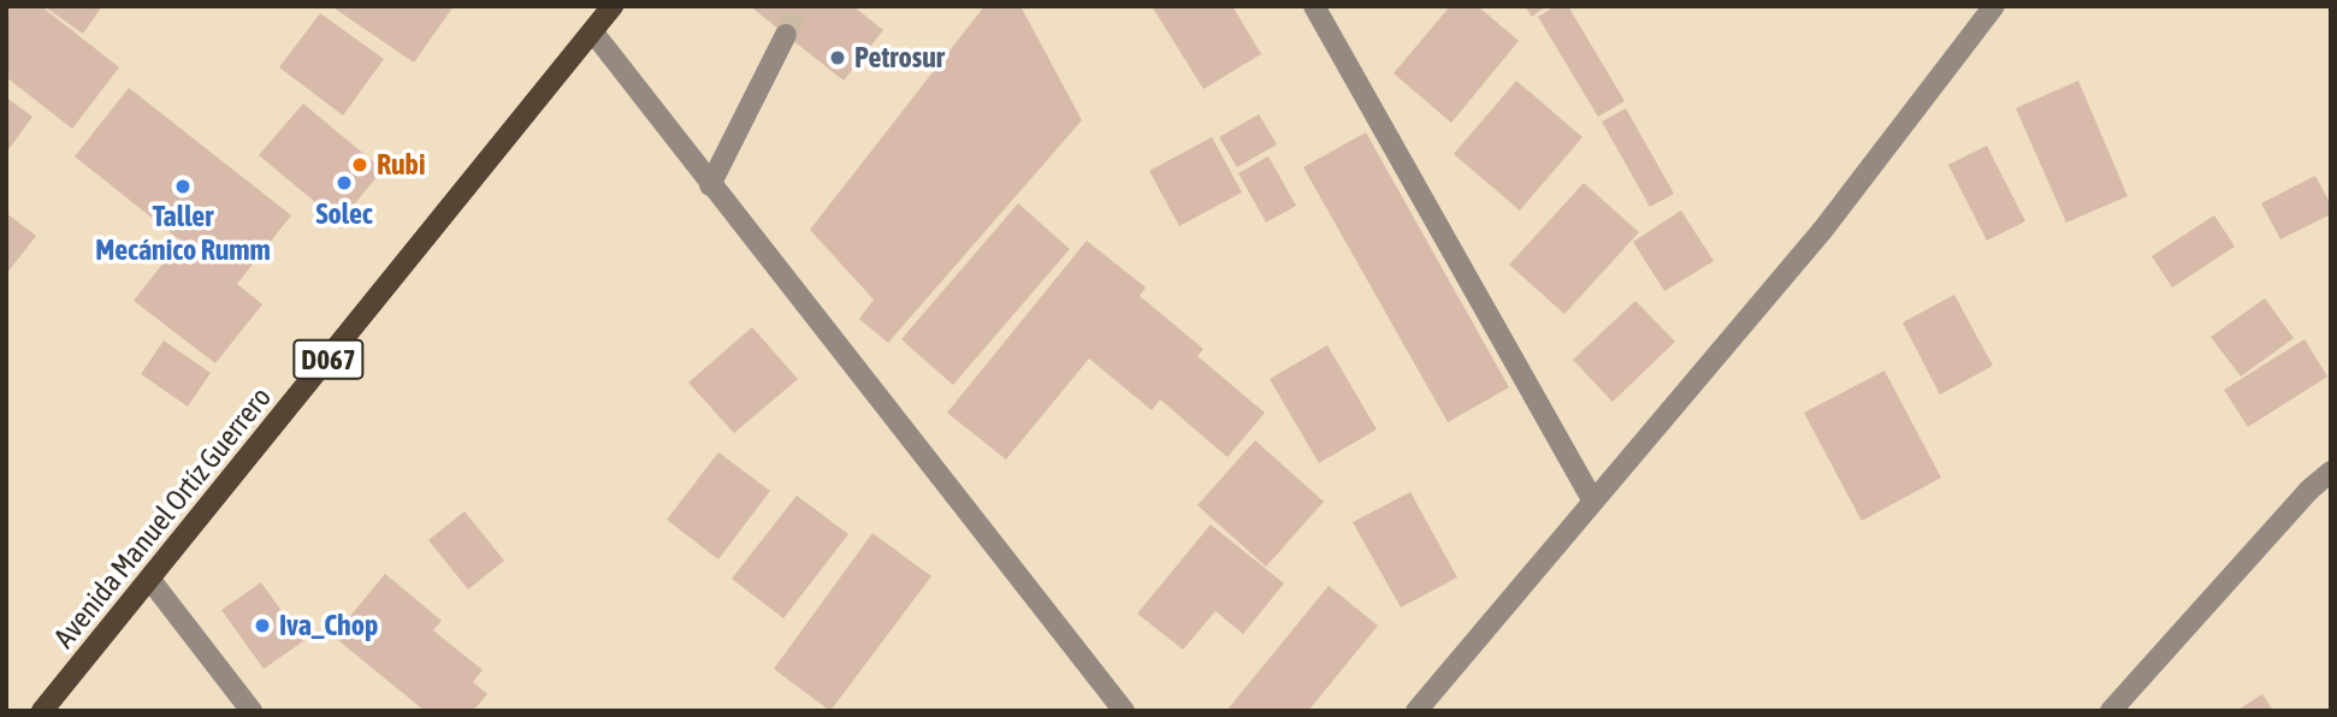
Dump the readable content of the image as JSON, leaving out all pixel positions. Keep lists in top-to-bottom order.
{
  "streets": {
    "main road": ["D067", "Avenida Manuel Ortíz Guerrero"]
  },
  "places": [
    "Petrosur",
    "Rubi",
    "Solec",
    "Taller Mecánico Rumm",
    "Iva_Chop"
  ]
}
